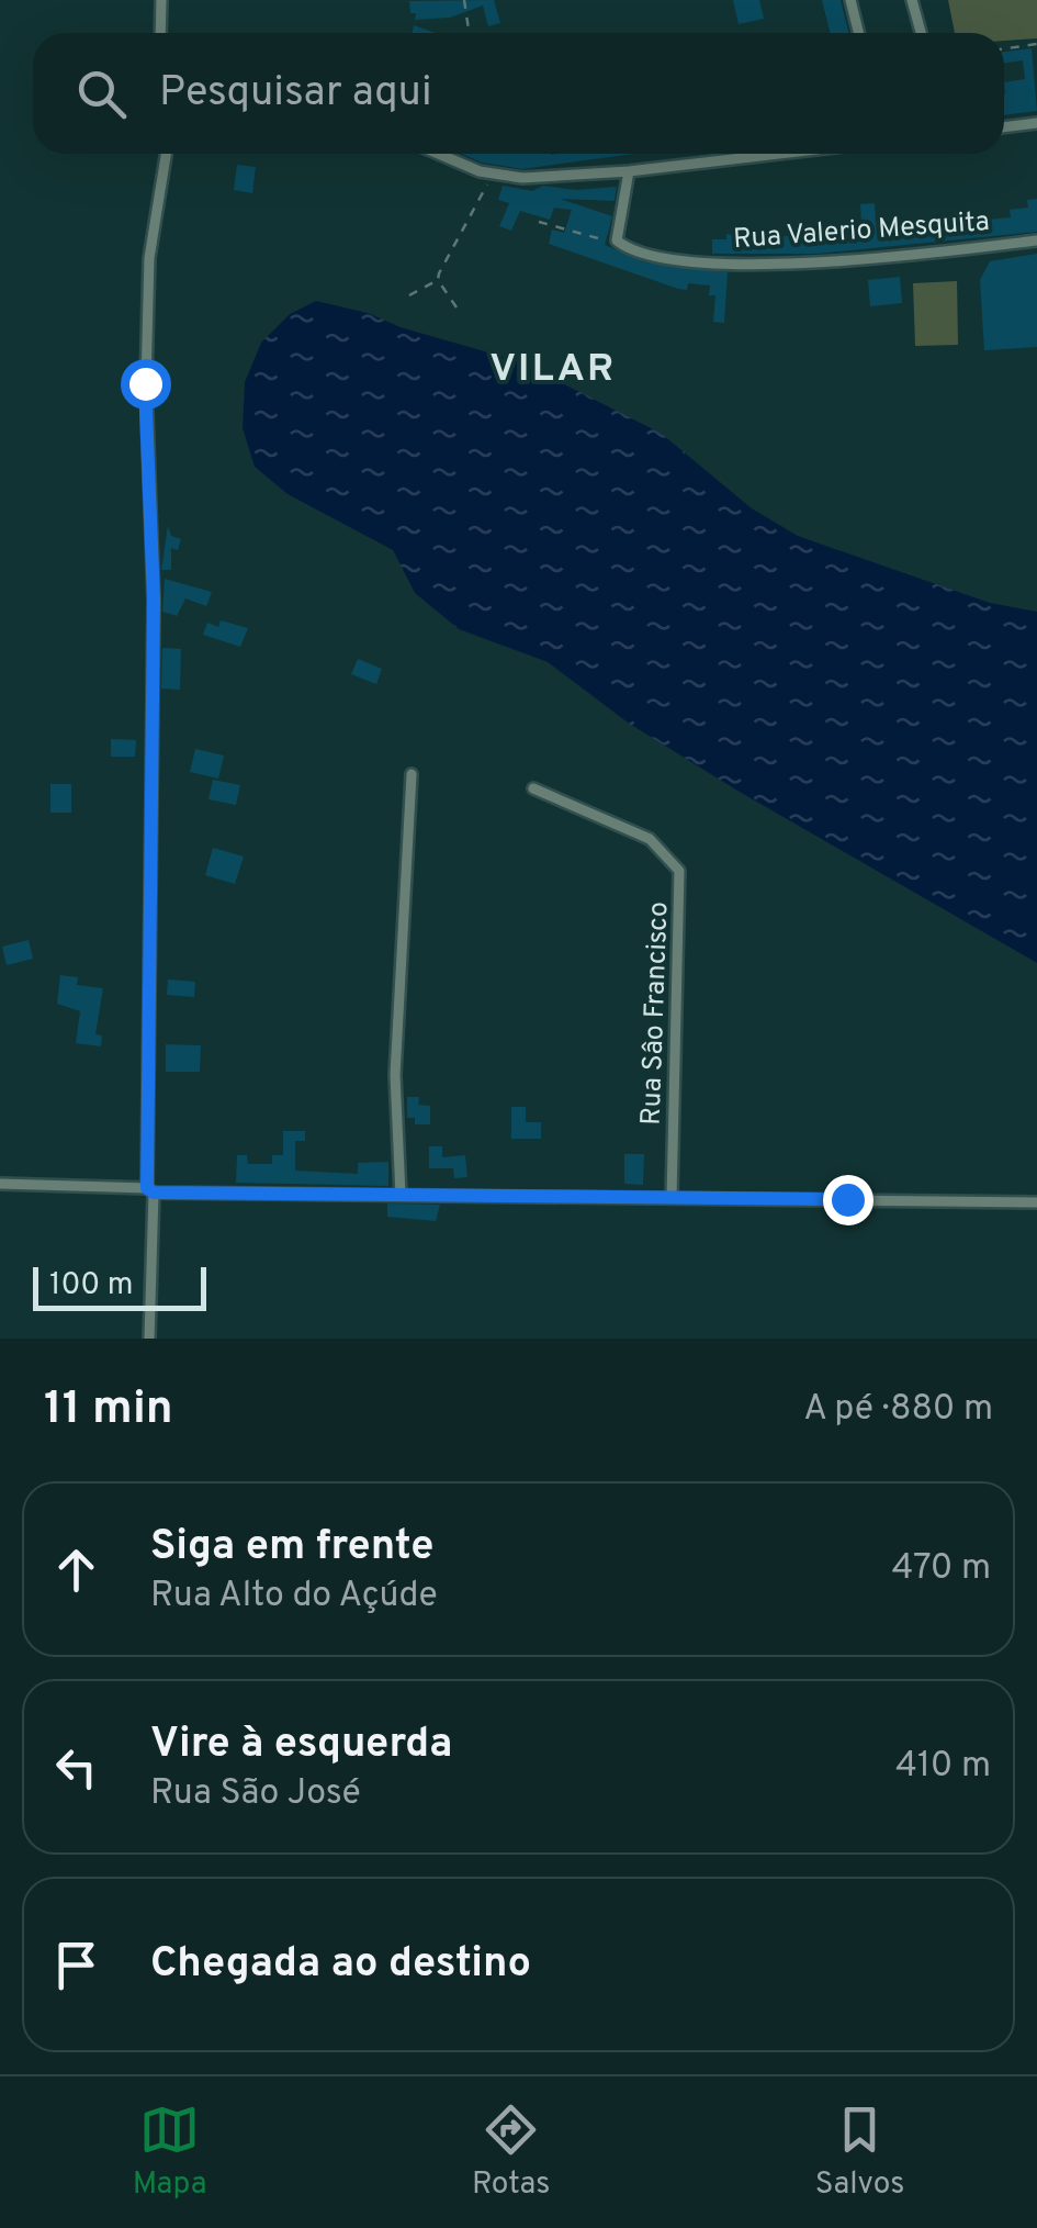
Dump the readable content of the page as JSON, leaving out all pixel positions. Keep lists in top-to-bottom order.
{
  "streets": {
    "street": ["Rua Valerio Mesquita", "Rua Sâo Francisco"]
  },
  "districts": ["VILAR"],
  "scale_bar": "100 m",
  "page": {
    "search": "Pesquisar aqui",
    "scale": "100 m",
    "heading": ["11 min", "A pé · 880 m"],
    "list": [
      ["Siga em frente", "Rua Alto do Açúde", "470 m"],
      ["Vire à esquerda", "Rua São José", "410 m"],
      "Chegada ao destino"
    ],
    "nav": ["Mapa", "Rotas", "Salvos"]
  }
}
